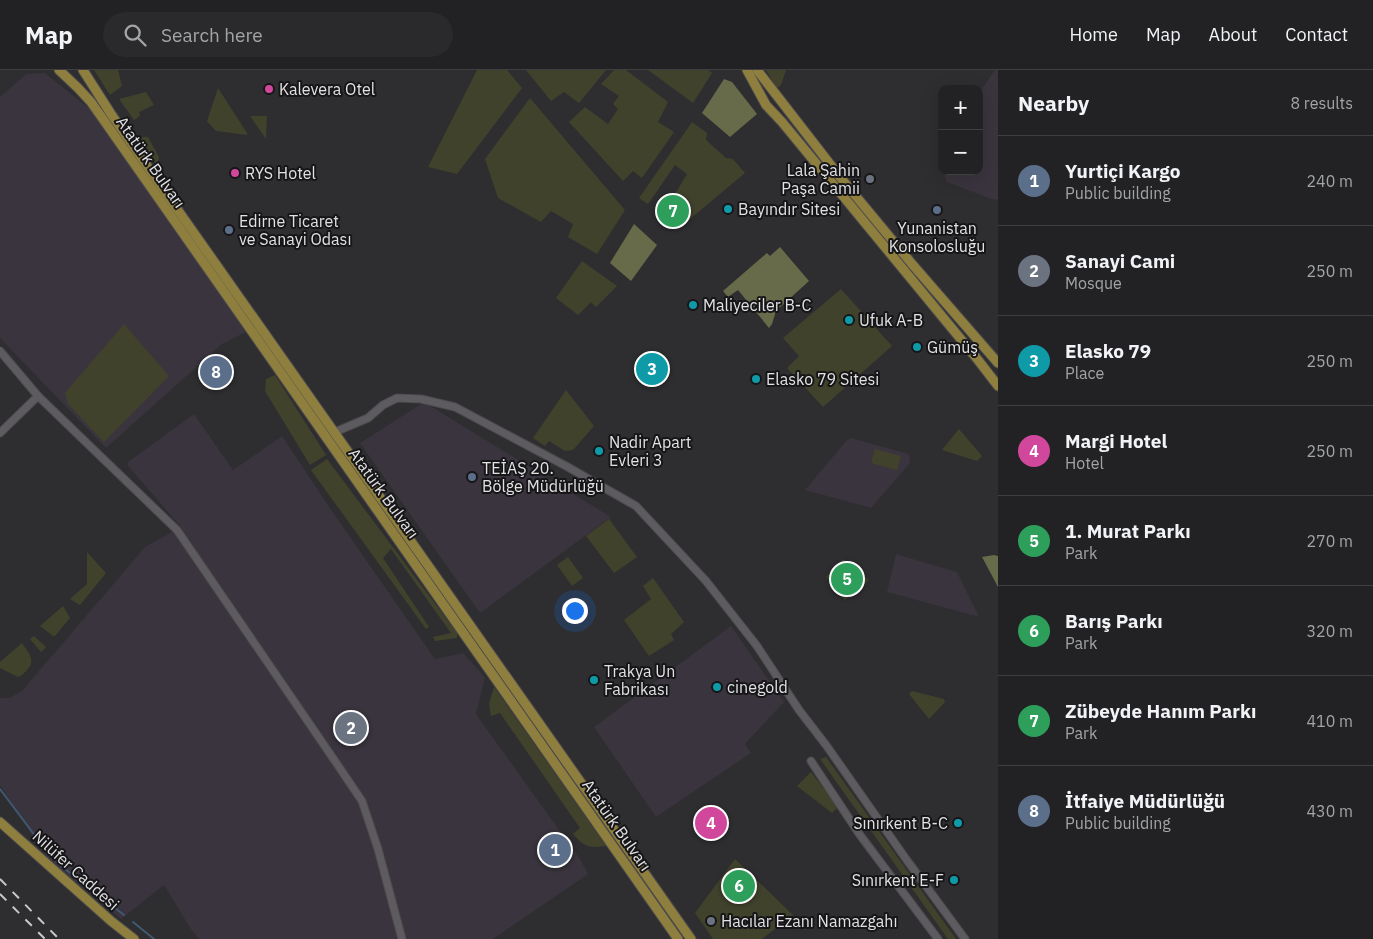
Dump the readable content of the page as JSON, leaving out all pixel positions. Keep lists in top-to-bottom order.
{
  "streets": {
    "main road": ["Atatürk Bulvarı", "Nilüfer Caddesi"]
  },
  "places": [
    "Kalevera Otel",
    "RYS Hotel",
    "Lala Şahin Paşa Camii",
    "Bayındır Sitesi",
    "Yunanistan Konsolosluğu",
    "Edirne Ticaret ve Sanayi Odası",
    "Maliyeciler B-C",
    "Ufuk A-B",
    "Gümüş",
    "Elasko 79 Sitesi",
    "Nadir Apart Evleri 3",
    "TEİAŞ 20. Bölge Müdürlüğü",
    "Trakya Un Fabrikası",
    "cinegold",
    "Sınırkent B-C",
    "Sınırkent E-F",
    "Hacılar Ezanı Namazgahı"
  ],
  "page": {
    "header": "Map",
    "search": "Search here",
    "nav": [
      "Home",
      "Map",
      "About",
      "Contact"
    ],
    "heading": ["Nearby", "8 results"],
    "map_buttons": ["+", "−"],
    "list": [
      {
        "mark": "1",
        "name": "Yurtiçi Kargo",
        "note": "Public building",
        "value": "240 m"
      },
      {
        "mark": "2",
        "name": "Sanayi Cami",
        "note": "Mosque",
        "value": "250 m"
      },
      {
        "mark": "3",
        "name": "Elasko 79",
        "note": "Place",
        "value": "250 m"
      },
      {
        "mark": "4",
        "name": "Margi Hotel",
        "note": "Hotel",
        "value": "250 m"
      },
      {
        "mark": "5",
        "name": "1. Murat Parkı",
        "note": "Park",
        "value": "270 m"
      },
      {
        "mark": "6",
        "name": "Barış Parkı",
        "note": "Park",
        "value": "320 m"
      },
      {
        "mark": "7",
        "name": "Zübeyde Hanım Parkı",
        "note": "Park",
        "value": "410 m"
      },
      {
        "mark": "8",
        "name": "İtfaiye Müdürlüğü",
        "note": "Public building",
        "value": "430 m"
      }
    ],
    "pins": [
      "7",
      "3",
      "8",
      "5",
      "2",
      "4",
      "1",
      "6"
    ]
  }
}
